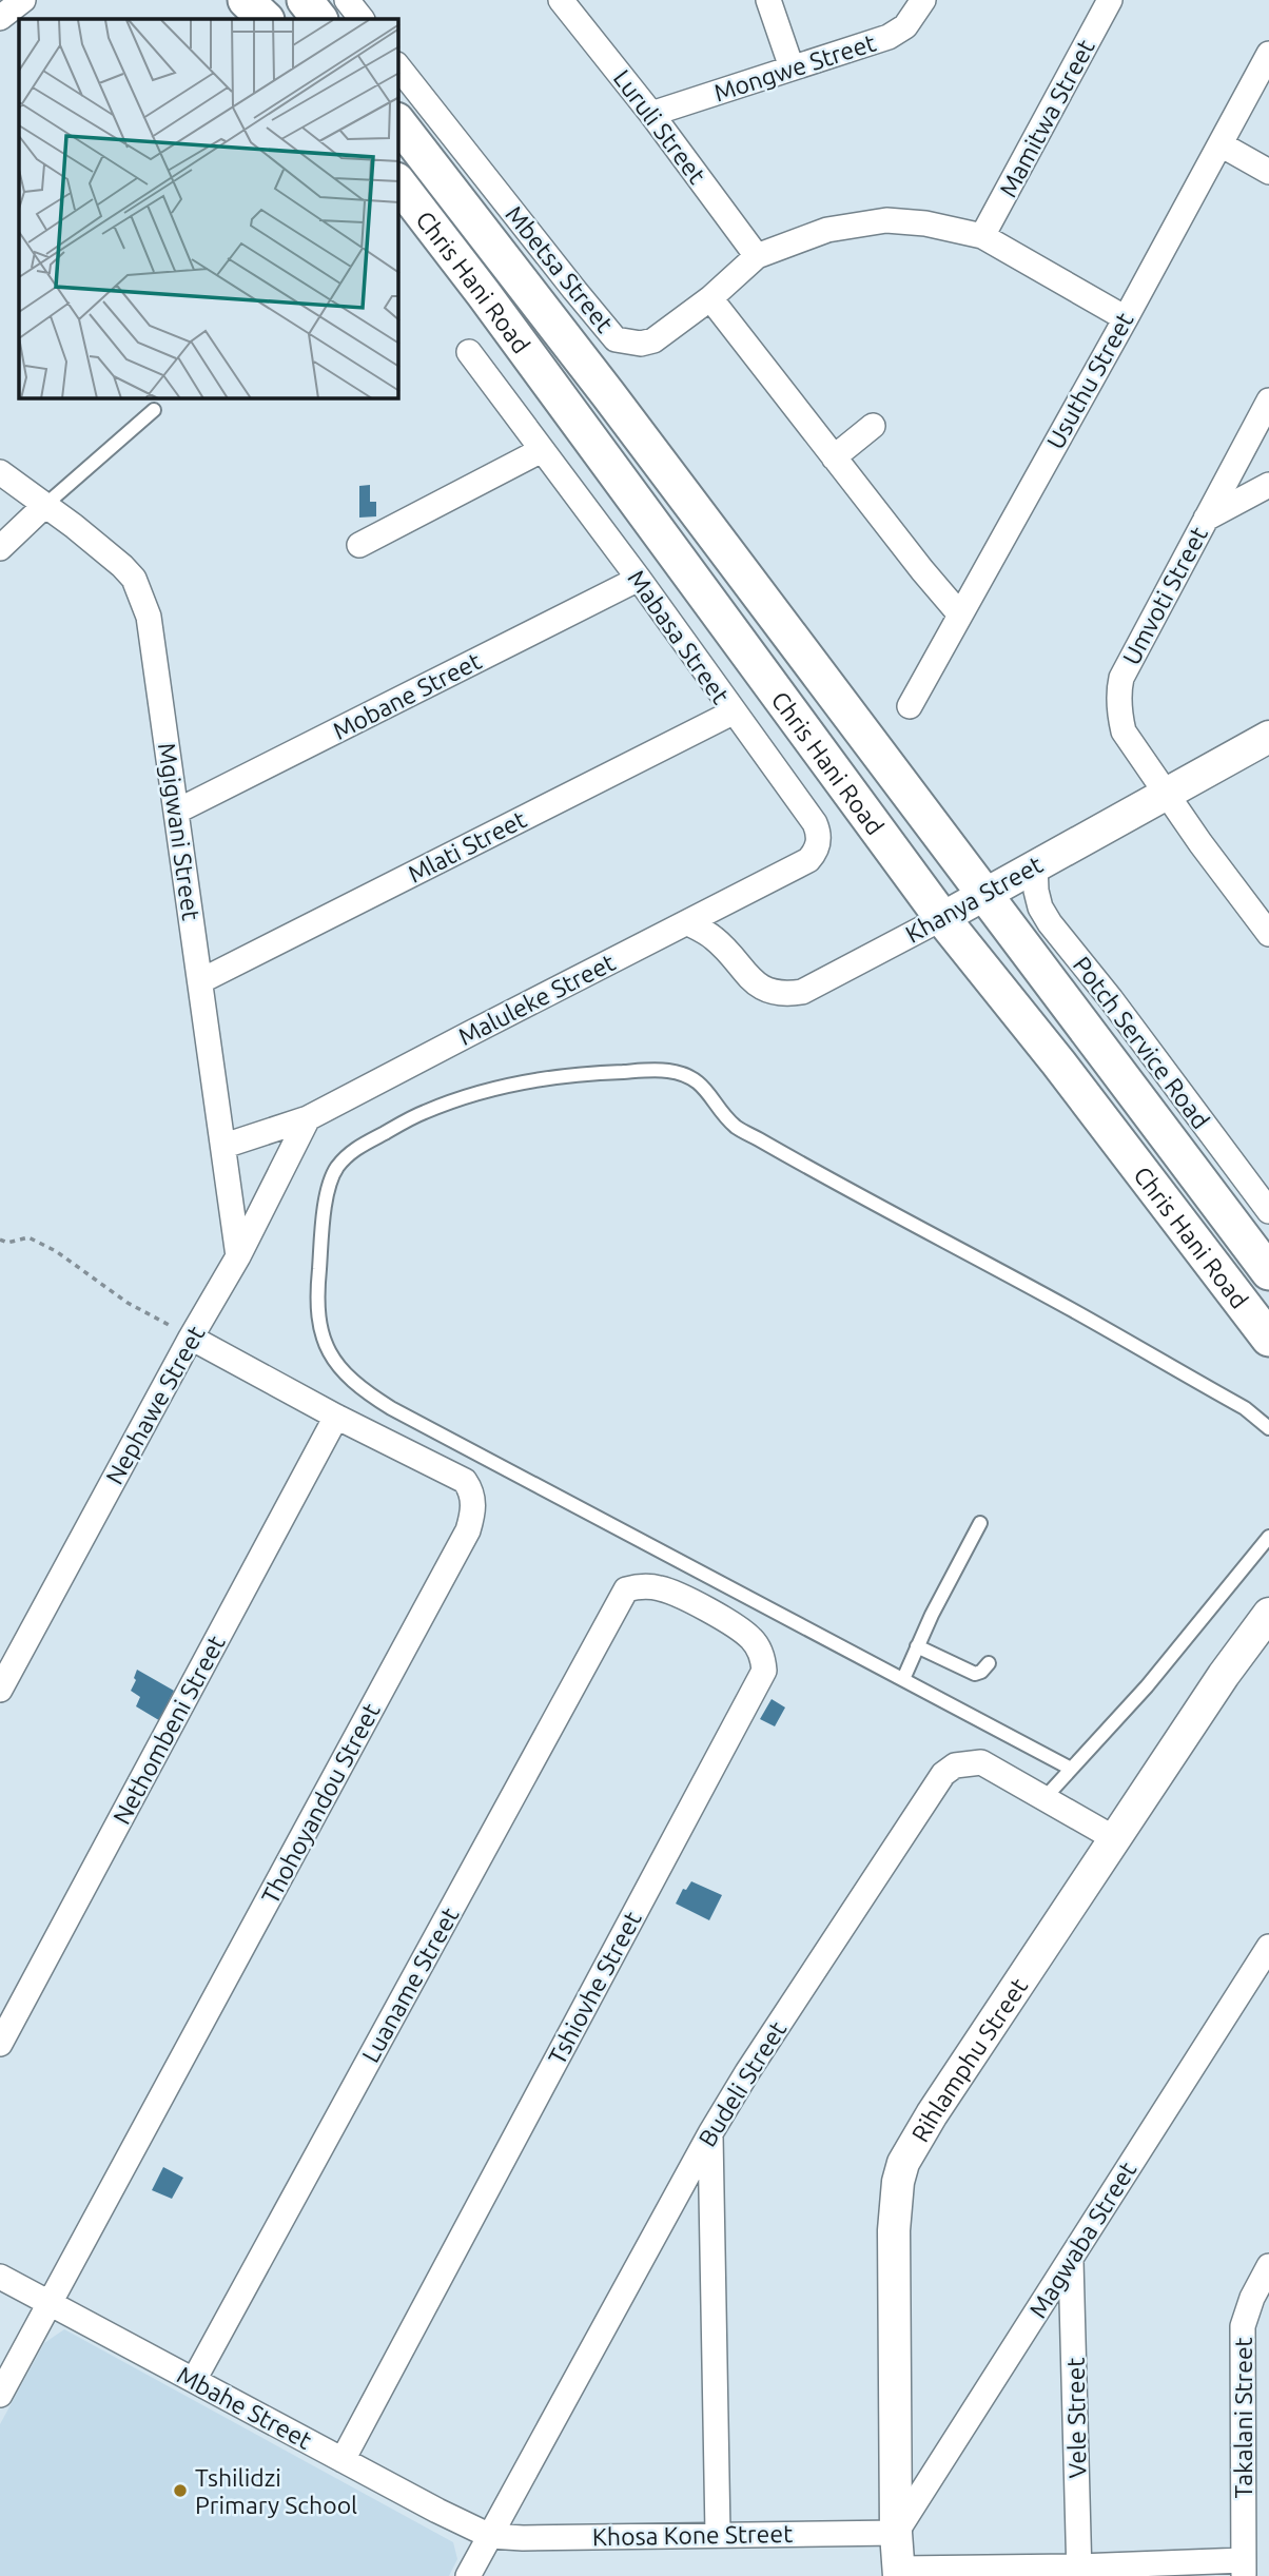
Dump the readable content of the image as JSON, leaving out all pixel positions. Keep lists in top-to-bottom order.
{
  "streets": {
    "main road": ["Chris Hani Road"],
    "street": [
      "Mongwe Street",
      "Mamitwa Street",
      "Luruli Street",
      "Mbetsa Street",
      "Usuthu Street",
      "Umvoti Street",
      "Mabasa Street",
      "Mobane Street",
      "Mgigwani Street",
      "Mlati Street",
      "Khanya Street",
      "Maluleke Street",
      "Potch Service Road",
      "Nephawe Street",
      "Nethombeni Street",
      "Thohoyandou Street",
      "Luaname Street",
      "Tshiovhe Street",
      "Rihlamphu Street",
      "Budeli Street",
      "Magwaba Street",
      "Mbahe Street",
      "Vele Street",
      "Takalani Street",
      "Khosa Kone Street"
    ]
  },
  "crossings": [
    ["Mongwe Street", "Luruli Street"],
    ["Mamitwa Street", "Mbetsa Street"],
    ["Luruli Street", "Mbetsa Street"],
    ["Mbetsa Street", "Usuthu Street"],
    ["Chris Hani Road", "Khanya Street"],
    ["Umvoti Street", "Khanya Street"],
    ["Mabasa Street", "Mobane Street"],
    ["Mabasa Street", "Mlati Street"],
    ["Mabasa Street", "Maluleke Street"],
    ["Mobane Street", "Mgigwani Street"],
    ["Mgigwani Street", "Mlati Street"],
    ["Mgigwani Street", "Maluleke Street"],
    ["Mgigwani Street", "Nephawe Street"],
    ["Khanya Street", "Maluleke Street"],
    ["Khanya Street", "Potch Service Road"],
    ["Maluleke Street", "Nephawe Street"],
    ["Nephawe Street", "Thohoyandou Street"],
    ["Nethombeni Street", "Thohoyandou Street"],
    ["Thohoyandou Street", "Mbahe Street"],
    ["Luaname Street", "Tshiovhe Street"],
    ["Luaname Street", "Mbahe Street"],
    ["Tshiovhe Street", "Mbahe Street"],
    ["Rihlamphu Street", "Budeli Street"],
    ["Rihlamphu Street", "Magwaba Street"],
    ["Rihlamphu Street", "Khosa Kone Street"],
    ["Budeli Street", "Mbahe Street"],
    ["Budeli Street", "Khosa Kone Street"],
    ["Magwaba Street", "Vele Street"],
    ["Magwaba Street", "Khosa Kone Street"],
    ["Mbahe Street", "Khosa Kone Street"]
  ],
  "places": ["Tshilidzi Primary School"]
}
